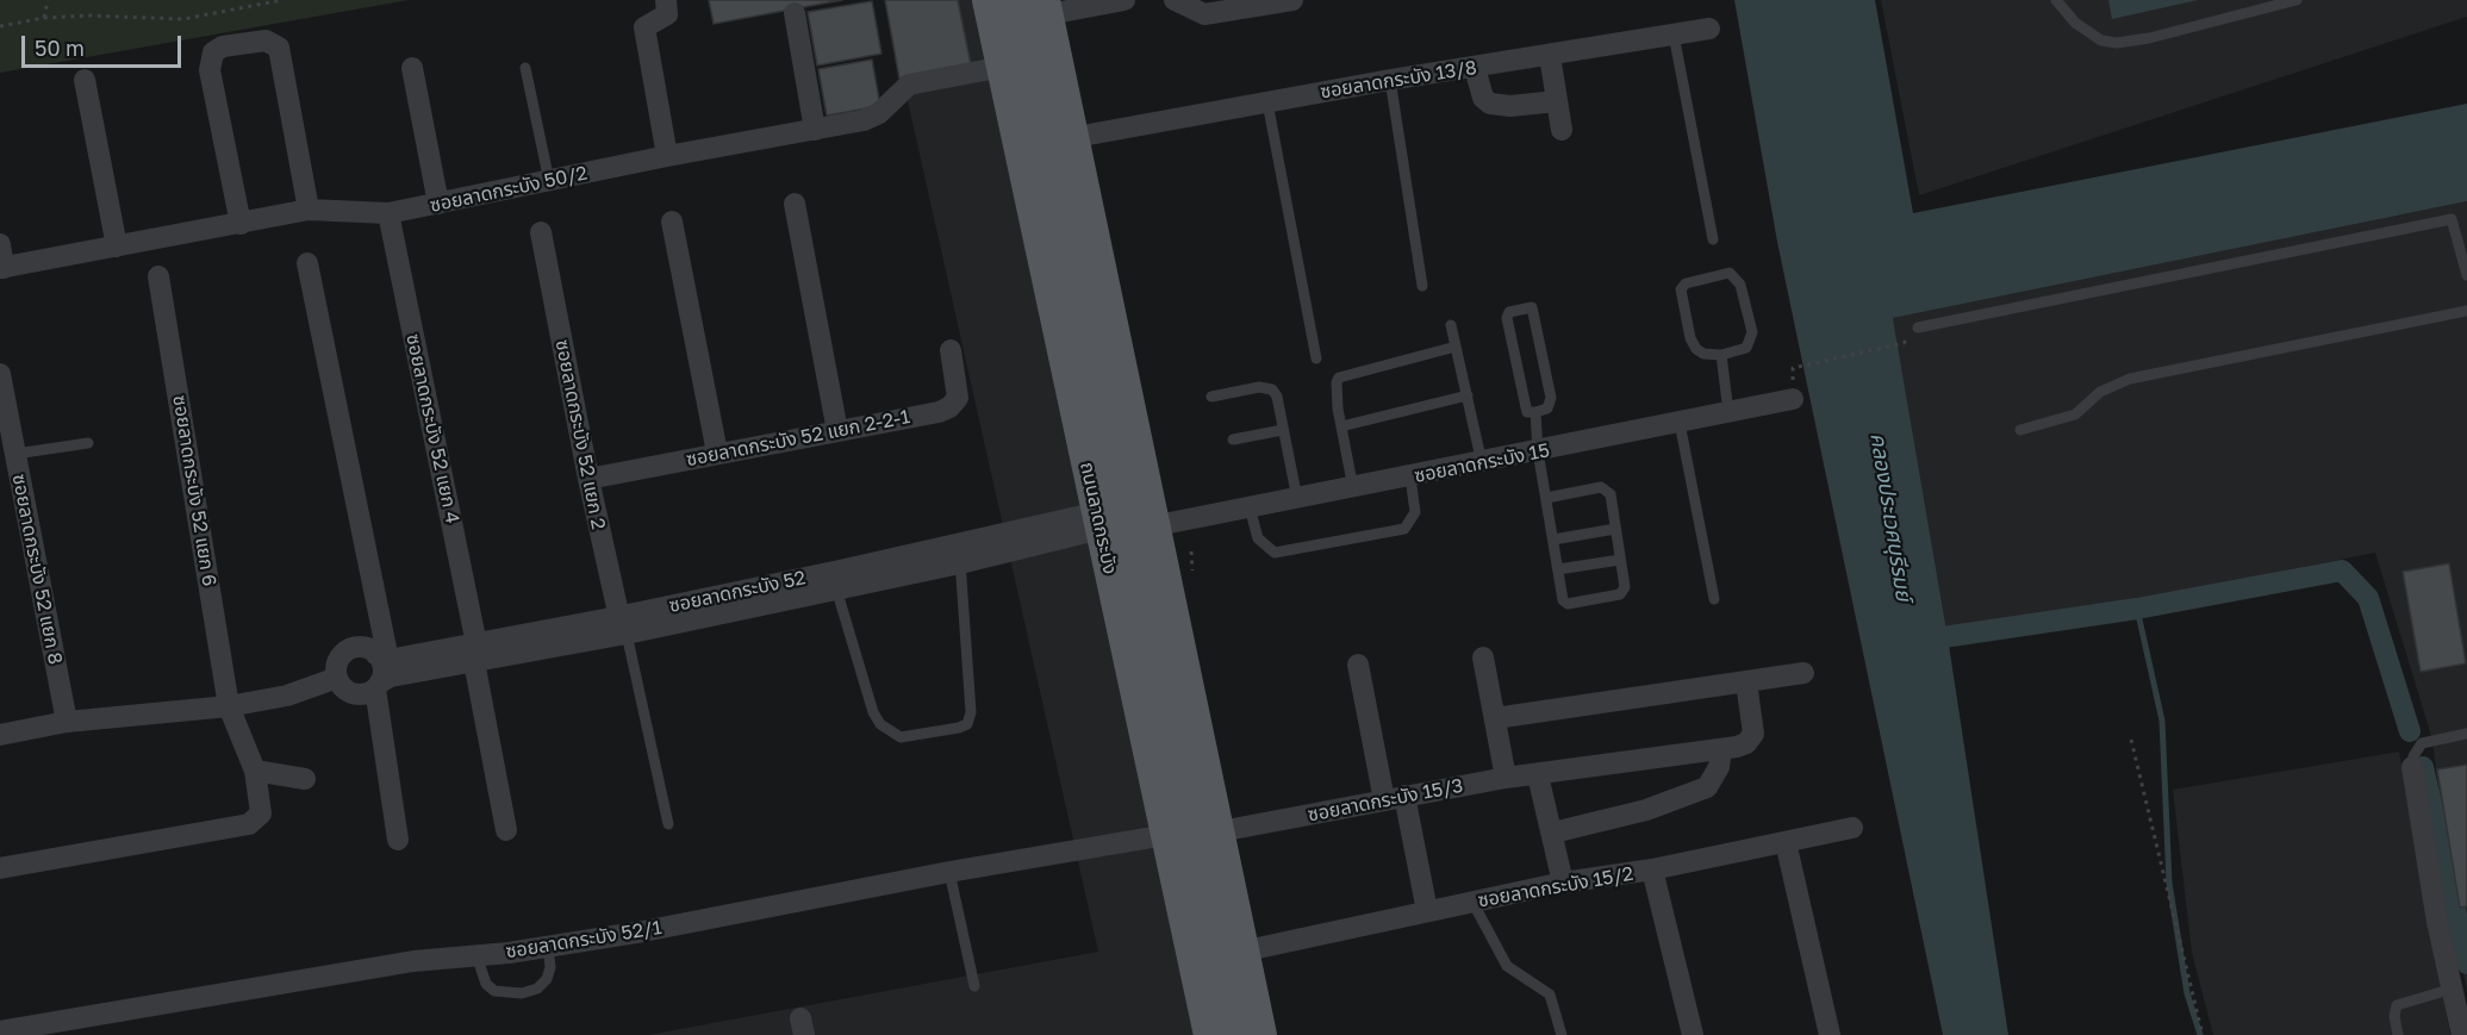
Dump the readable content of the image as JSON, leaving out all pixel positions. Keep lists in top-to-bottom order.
{
  "streets": {
    "main road": ["ถนนลาดกระบัง"],
    "street": [
      "ซอยลาดกระบัง 13/8",
      "ซอยลาดกระบัง 50/2",
      "ซอยลาดกระบัง 52 แยก 4",
      "ซอยลาดกระบัง 52 แยก 2",
      "ซอยลาดกระบัง 52 แยก 2-2-1",
      "ซอยลาดกระบัง 15",
      "ซอยลาดกระบัง 52 แยก 6",
      "ซอยลาดกระบัง 52 แยก 8",
      "ซอยลาดกระบัง 52",
      "ซอยลาดกระบัง 15/3",
      "ซอยลาดกระบัง 15/2",
      "ซอยลาดกระบัง 52/1"
    ]
  },
  "crossings": [
    ["ซอยลาดกระบัง 50/2", "ซอยลาดกระบัง 52 แยก 4"],
    ["ซอยลาดกระบัง 50/2", "ถนนลาดกระบัง"],
    ["ซอยลาดกระบัง 52 แยก 4", "ซอยลาดกระบัง 52"],
    ["ซอยลาดกระบัง 52 แยก 2", "ซอยลาดกระบัง 52 แยก 2-2-1"],
    ["ซอยลาดกระบัง 52 แยก 2", "ซอยลาดกระบัง 52"],
    ["ถนนลาดกระบัง", "ซอยลาดกระบัง 52"],
    ["ถนนลาดกระบัง", "ซอยลาดกระบัง 52/1"]
  ],
  "water": ["คลองประเวศบุรีรมย์"],
  "scale_bar": "50 m"
}
